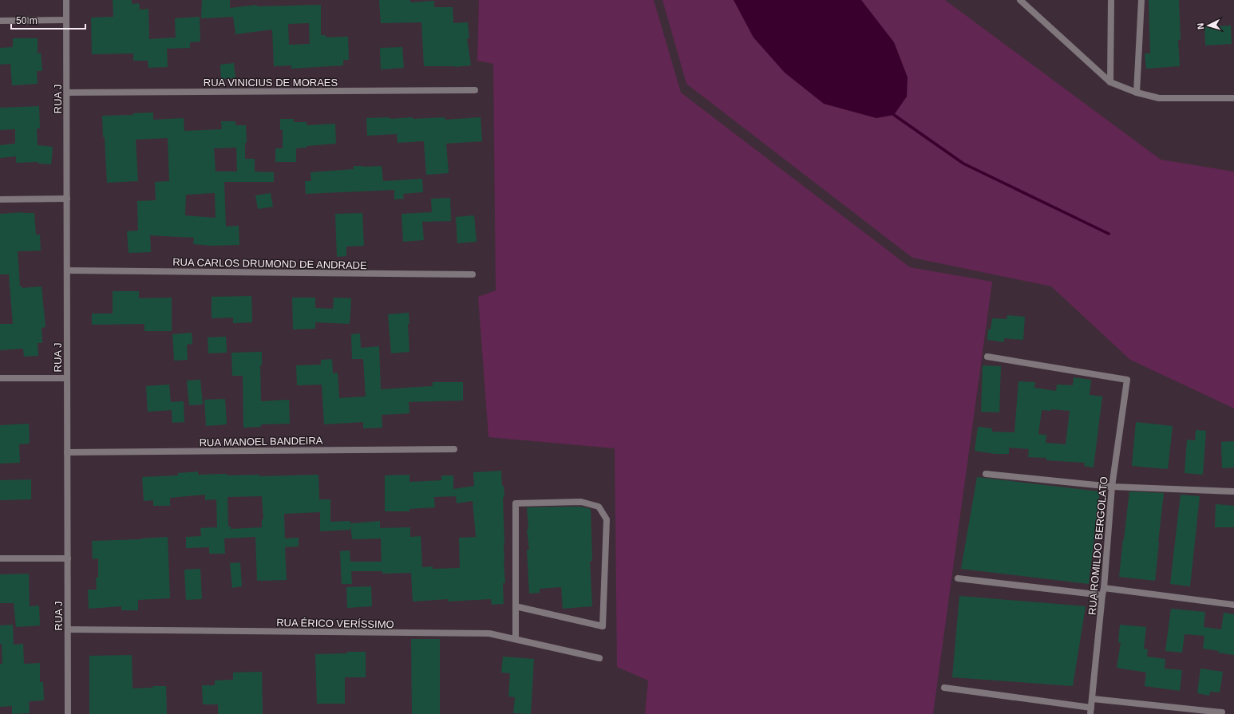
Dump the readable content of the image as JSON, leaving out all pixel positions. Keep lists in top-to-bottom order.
{
  "streets": {
    "street": [
      "RUA VINICIUS DE MORAES",
      "RUA J",
      "RUA CARLOS DRUMOND DE ANDRADE",
      "RUA MANOEL BANDEIRA",
      "RUA ROMILDO BERGOLATO",
      "RUA ÉRICO VERÍSSIMO"
    ]
  },
  "crossings": [
    ["RUA VINICIUS DE MORAES", "RUA J"],
    ["RUA J", "RUA CARLOS DRUMOND DE ANDRADE"],
    ["RUA J", "RUA MANOEL BANDEIRA"],
    ["RUA J", "RUA ÉRICO VERÍSSIMO"]
  ],
  "scale_bar": "50 m",
  "north": "left"
}
